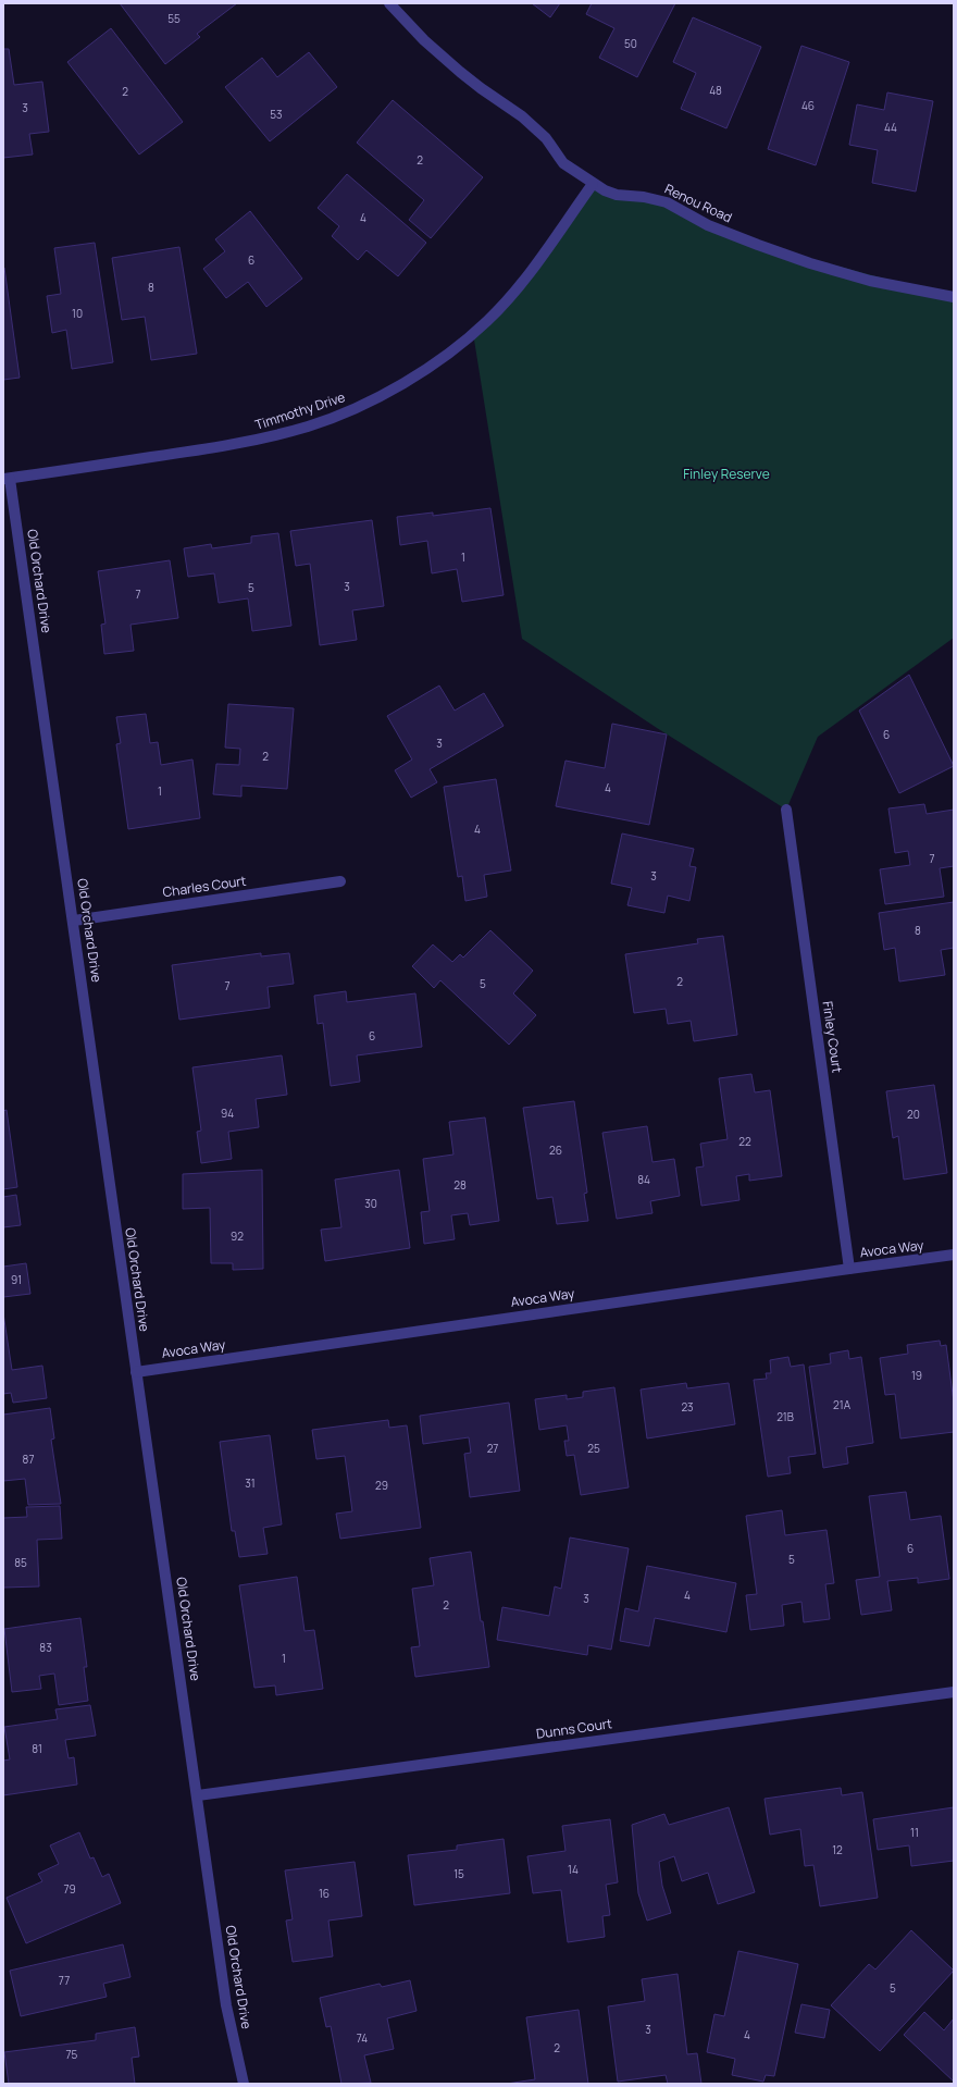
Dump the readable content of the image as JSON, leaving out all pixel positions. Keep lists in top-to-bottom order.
{
  "streets": {
    "street": [
      "Renou Road",
      "Timmothy Drive",
      "Old Orchard Drive",
      "Charles Court",
      "Finley Court",
      "Avoca Way",
      "Dunns Court"
    ]
  },
  "crossings": [
    ["Renou Road", "Timmothy Drive"],
    ["Timmothy Drive", "Old Orchard Drive"],
    ["Old Orchard Drive", "Charles Court"],
    ["Old Orchard Drive", "Avoca Way"],
    ["Old Orchard Drive", "Dunns Court"],
    ["Finley Court", "Avoca Way"]
  ],
  "parks": ["Finley Reserve"],
  "house_numbers": [
    "55",
    "50",
    "48",
    "2",
    "46",
    "3",
    "53",
    "44",
    "2",
    "4",
    "6",
    "8",
    "10",
    "1",
    "3",
    "5",
    "7",
    "6",
    "3",
    "2",
    "4",
    "1",
    "4",
    "7",
    "3",
    "8",
    "2",
    "5",
    "7",
    "6",
    "94",
    "20",
    "22",
    "26",
    "84",
    "28",
    "30",
    "92",
    "91",
    "19",
    "21A",
    "23",
    "21B",
    "27",
    "25",
    "87",
    "31",
    "29",
    "6",
    "5",
    "85",
    "4",
    "3",
    "2",
    "83",
    "1",
    "81",
    "11",
    "12",
    "14",
    "15",
    "79",
    "16",
    "77",
    "5",
    "3",
    "4",
    "74",
    "2",
    "75"
  ]
}
